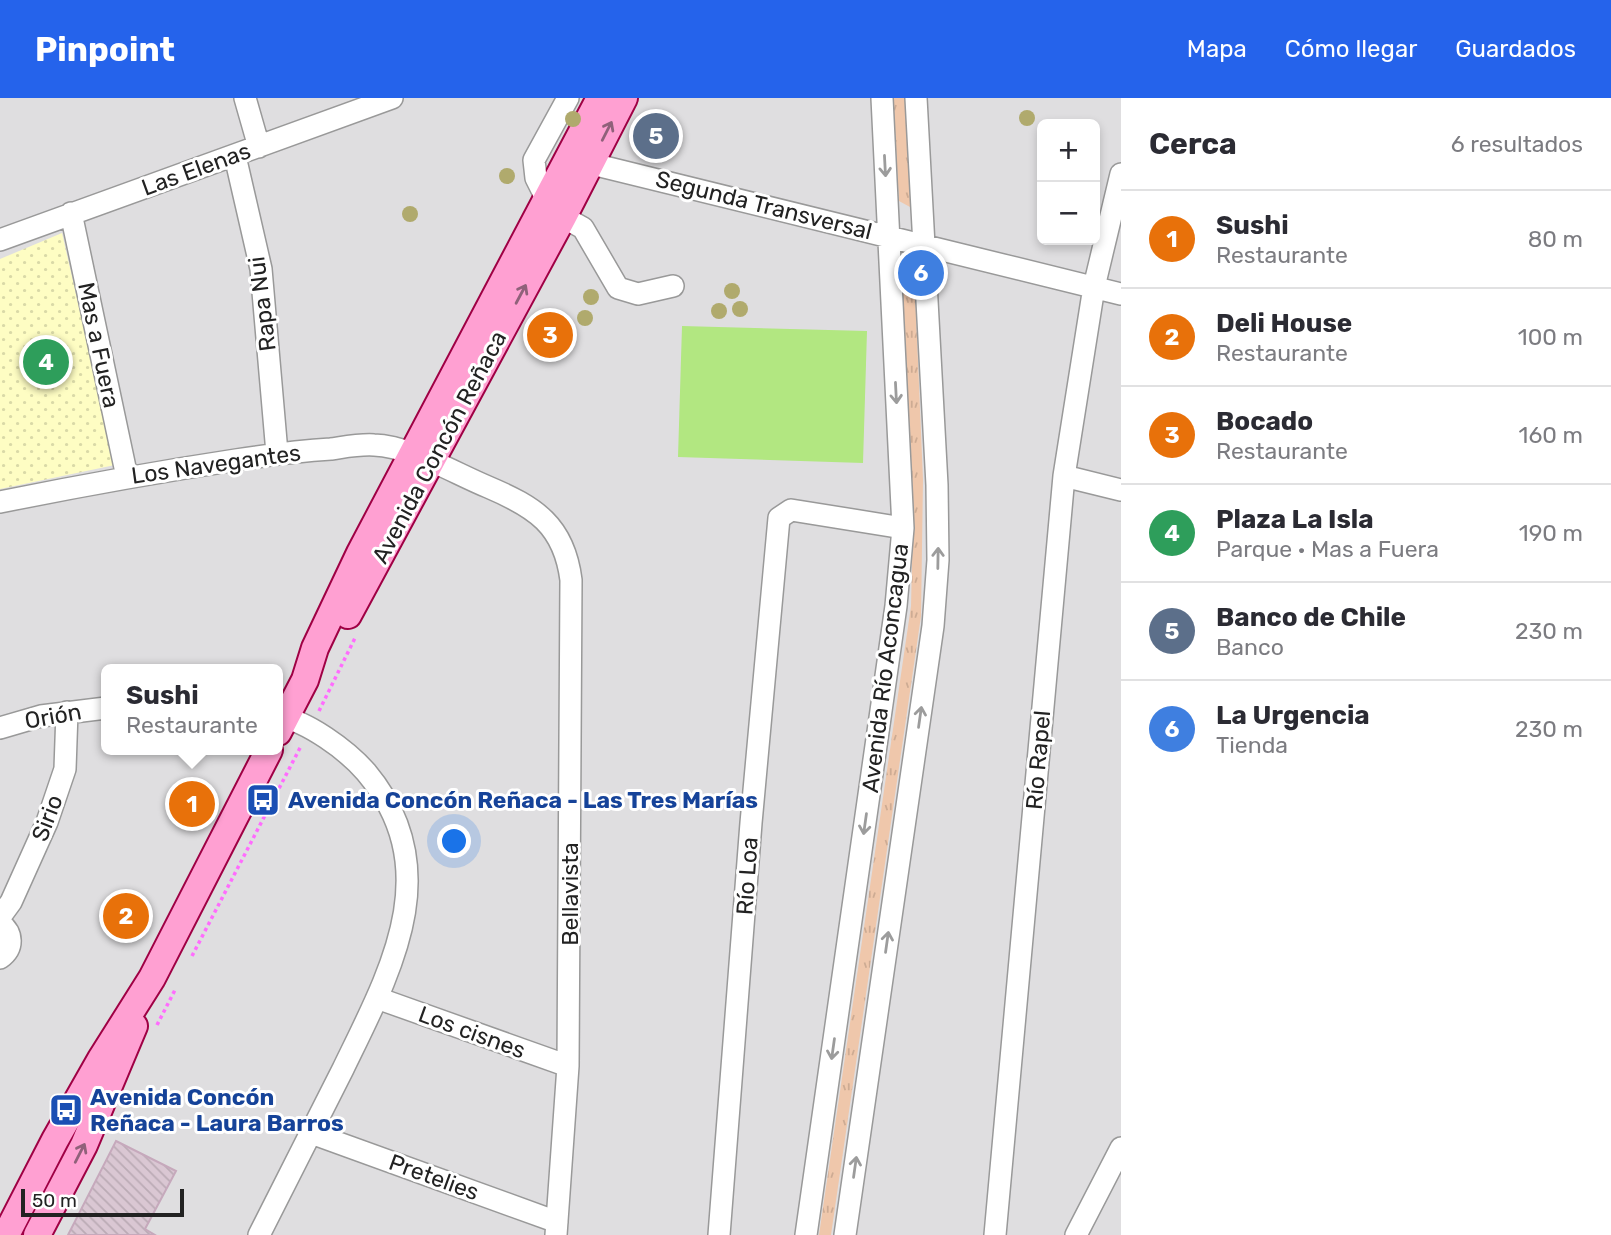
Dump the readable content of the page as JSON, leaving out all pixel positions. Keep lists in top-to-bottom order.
{
  "streets": {
    "main road": ["Avenida Concón Reñaca"],
    "street": [
      "Las Elenas",
      "Segunda Transversal",
      "Rapa Nui",
      "Mas a Fuera",
      "Los Navegantes",
      "Avenida Río Aconcagua",
      "Orión",
      "Río Rapel",
      "Sirio",
      "Río Loa",
      "Bellavista",
      "Los cisnes",
      "Pretelies"
    ]
  },
  "crossings": [
    ["Las Elenas", "Rapa Nui"],
    ["Las Elenas", "Mas a Fuera"],
    ["Segunda Transversal", "Avenida Concón Reñaca"],
    ["Segunda Transversal", "Avenida Río Aconcagua"],
    ["Segunda Transversal", "Río Rapel"],
    ["Rapa Nui", "Los Navegantes"],
    ["Mas a Fuera", "Los Navegantes"],
    ["Avenida Concón Reñaca", "Los Navegantes"],
    ["Avenida Concón Reñaca", "Bellavista"],
    ["Los Navegantes", "Bellavista"],
    ["Avenida Río Aconcagua", "Río Loa"],
    ["Orión", "Sirio"],
    ["Bellavista", "Los cisnes"],
    ["Bellavista", "Pretelies"]
  ],
  "places": {
    "bus stop": ["Avenida Concón Reñaca - Las Tres Marías", "Avenida Concón Reñaca - Laura Barros"]
  },
  "scale_bar": "50 m",
  "page": {
    "header": "Pinpoint",
    "nav": ["Mapa", "Cómo llegar", "Guardados"],
    "heading": ["Cerca", "6 resultados"],
    "pins": [
      "5",
      "6",
      "3",
      "4",
      "1",
      "2"
    ],
    "map_buttons": ["+", "−"],
    "list": [
      {
        "mark": "1",
        "name": "Sushi",
        "note": "Restaurante",
        "value": "80 m"
      },
      {
        "mark": "2",
        "name": "Deli House",
        "note": "Restaurante",
        "value": "100 m"
      },
      {
        "mark": "3",
        "name": "Bocado",
        "note": "Restaurante",
        "value": "160 m"
      },
      {
        "mark": "4",
        "name": "Plaza La Isla",
        "note": "Parque · Mas a Fuera",
        "value": "190 m"
      },
      {
        "mark": "5",
        "name": "Banco de Chile",
        "note": "Banco",
        "value": "230 m"
      },
      {
        "mark": "6",
        "name": "La Urgencia",
        "note": "Tienda",
        "value": "230 m"
      }
    ],
    "popup": ["Sushi", "Restaurante"],
    "scale": "50 m"
  }
}
